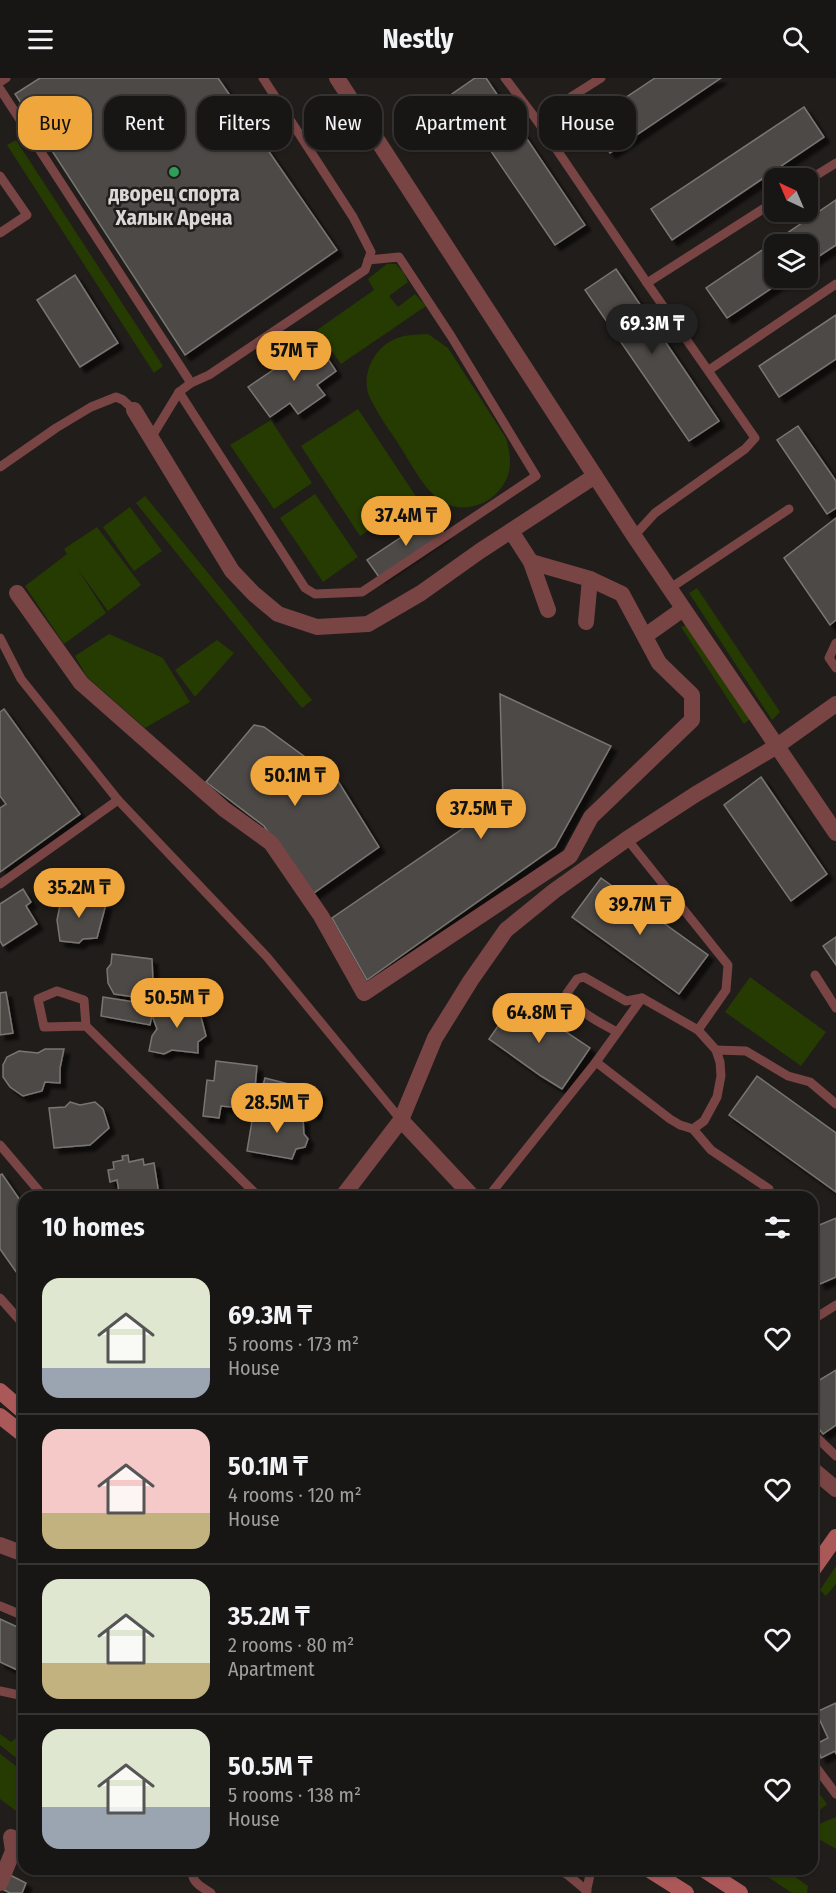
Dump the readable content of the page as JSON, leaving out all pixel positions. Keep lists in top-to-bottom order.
{
  "places": ["дворец спорта Халык Арена"],
  "north": "top left",
  "page": {
    "header": "Nestly",
    "chip": [
      "Buy",
      "Rent",
      "Filters",
      "New",
      "Apartment",
      "House"
    ],
    "price": [
      "69.3M ₸",
      "57M ₸",
      "37.4M ₸",
      "50.1M ₸",
      "37.5M ₸",
      "35.2M ₸",
      "39.7M ₸",
      "50.5M ₸",
      "64.8M ₸",
      "28.5M ₸"
    ],
    "heading": "10 homes",
    "list": [
      {
        "name": "69.3M ₸",
        "note": "5 rooms · 173 m² · House"
      },
      {
        "name": "50.1M ₸",
        "note": "4 rooms · 120 m² · House"
      },
      {
        "name": "35.2M ₸",
        "note": "2 rooms · 80 m² · Apartment"
      },
      {
        "name": "50.5M ₸",
        "note": "5 rooms · 138 m² · House"
      }
    ]
  }
}
